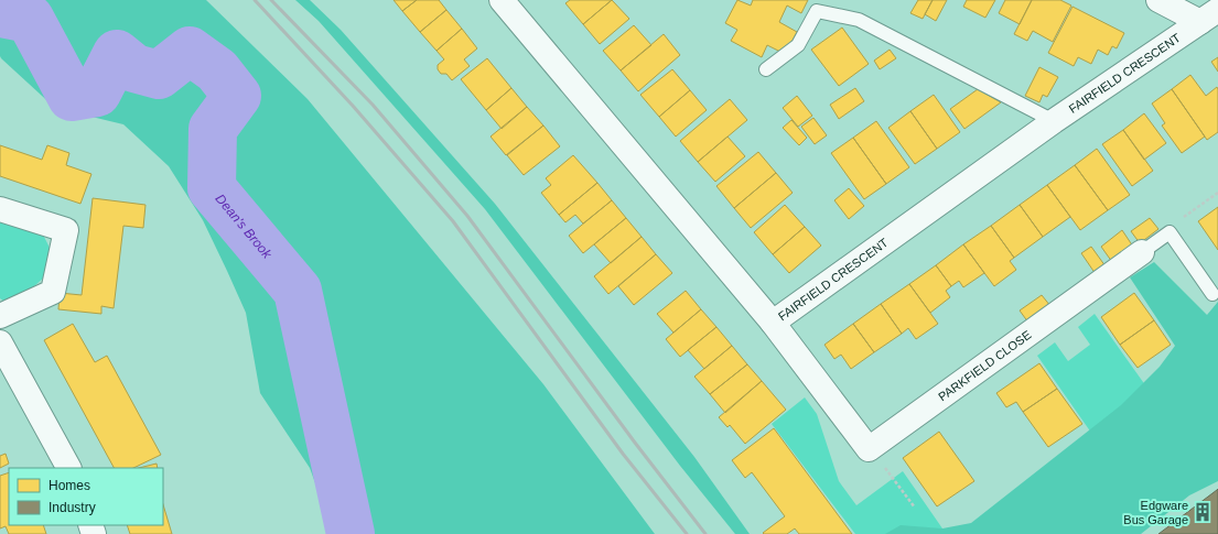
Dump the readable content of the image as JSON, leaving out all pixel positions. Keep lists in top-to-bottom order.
{
  "streets": {
    "street": ["FAIRFIELD CRESCENT", "PARKFIELD CLOSE"]
  },
  "water": ["Dean's Brook"],
  "places": {
    "building": ["Edgware Bus Garage"]
  },
  "legend": ["Homes", "Industry"]
}
